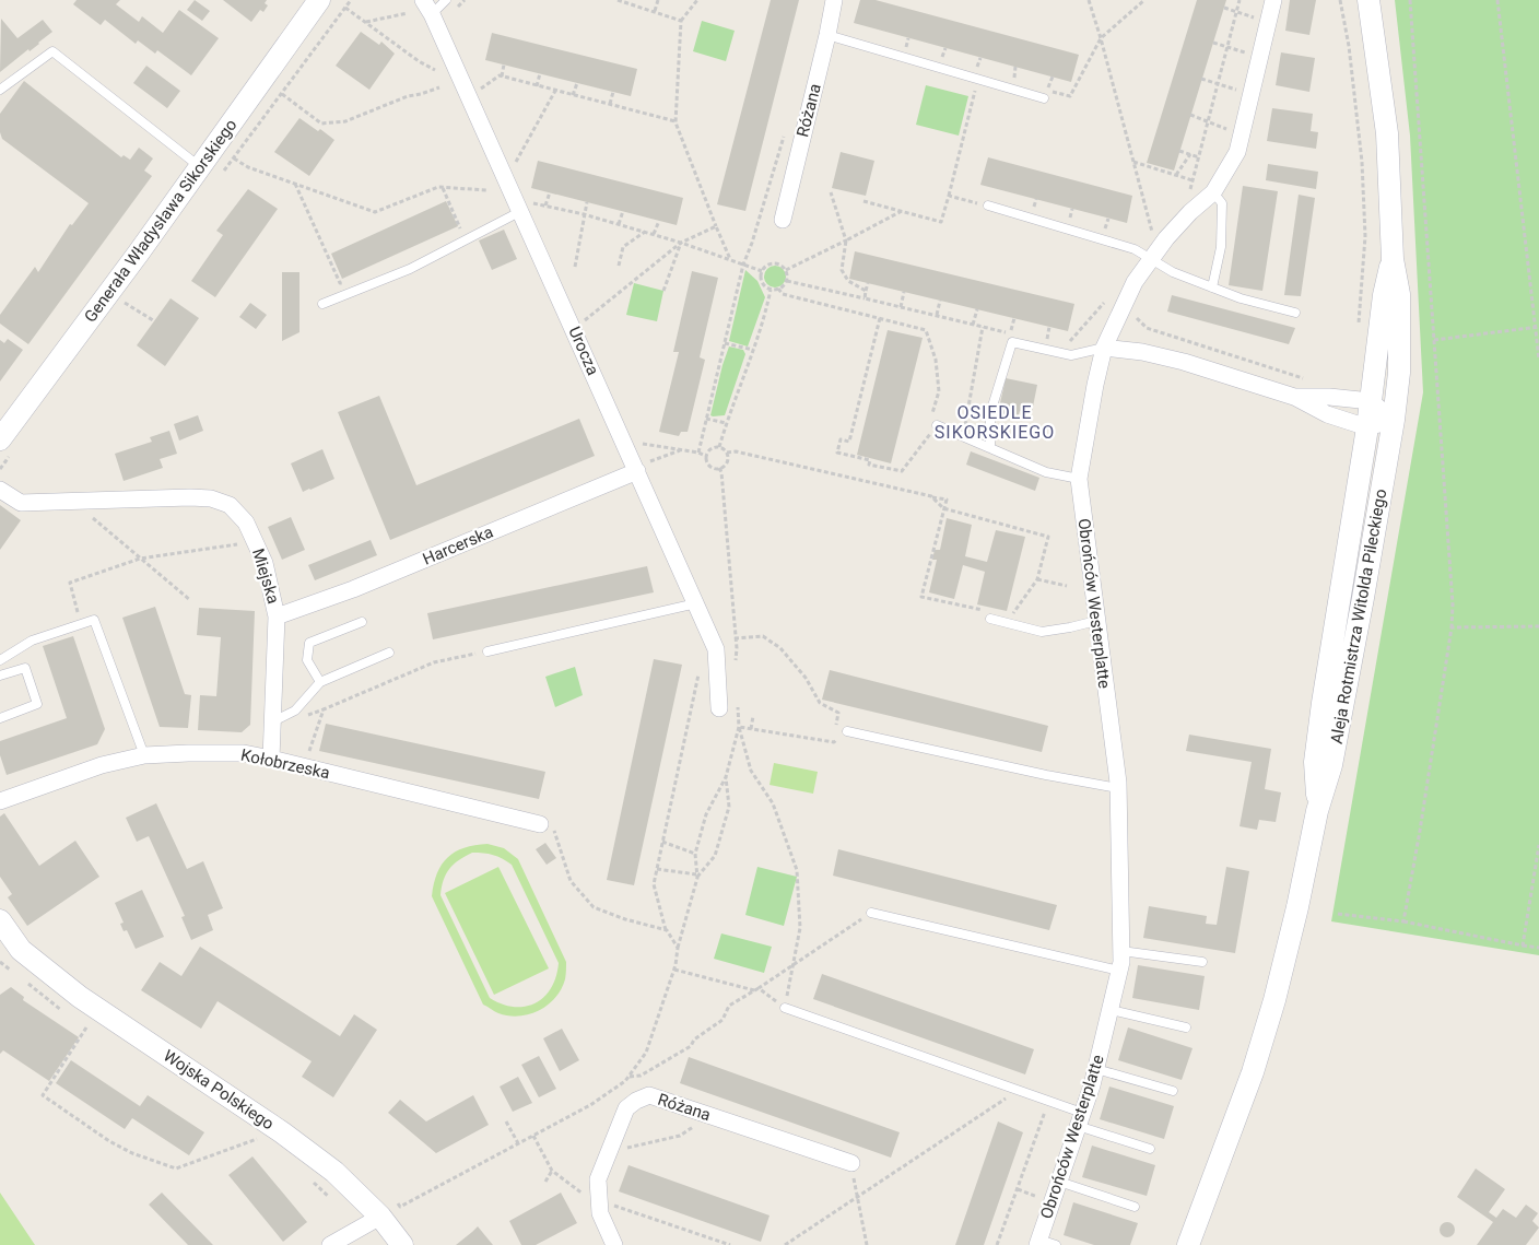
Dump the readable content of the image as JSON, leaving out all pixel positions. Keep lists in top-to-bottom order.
{
  "streets": {
    "street": [
      "Różana",
      "Generała Władysława Sikorskiego",
      "Urocza",
      "Harcerska",
      "Miejska",
      "Obrońców Westerplatte",
      "Aleja Rotmistrza Witolda Pileckiego",
      "Kołobrzeska",
      "Wojska Polskiego"
    ]
  },
  "crossings": [
    ["Urocza", "Harcerska"],
    ["Harcerska", "Miejska"],
    ["Miejska", "Kołobrzeska"]
  ],
  "districts": ["OSIEDLE SIKORSKIEGO"]
}
